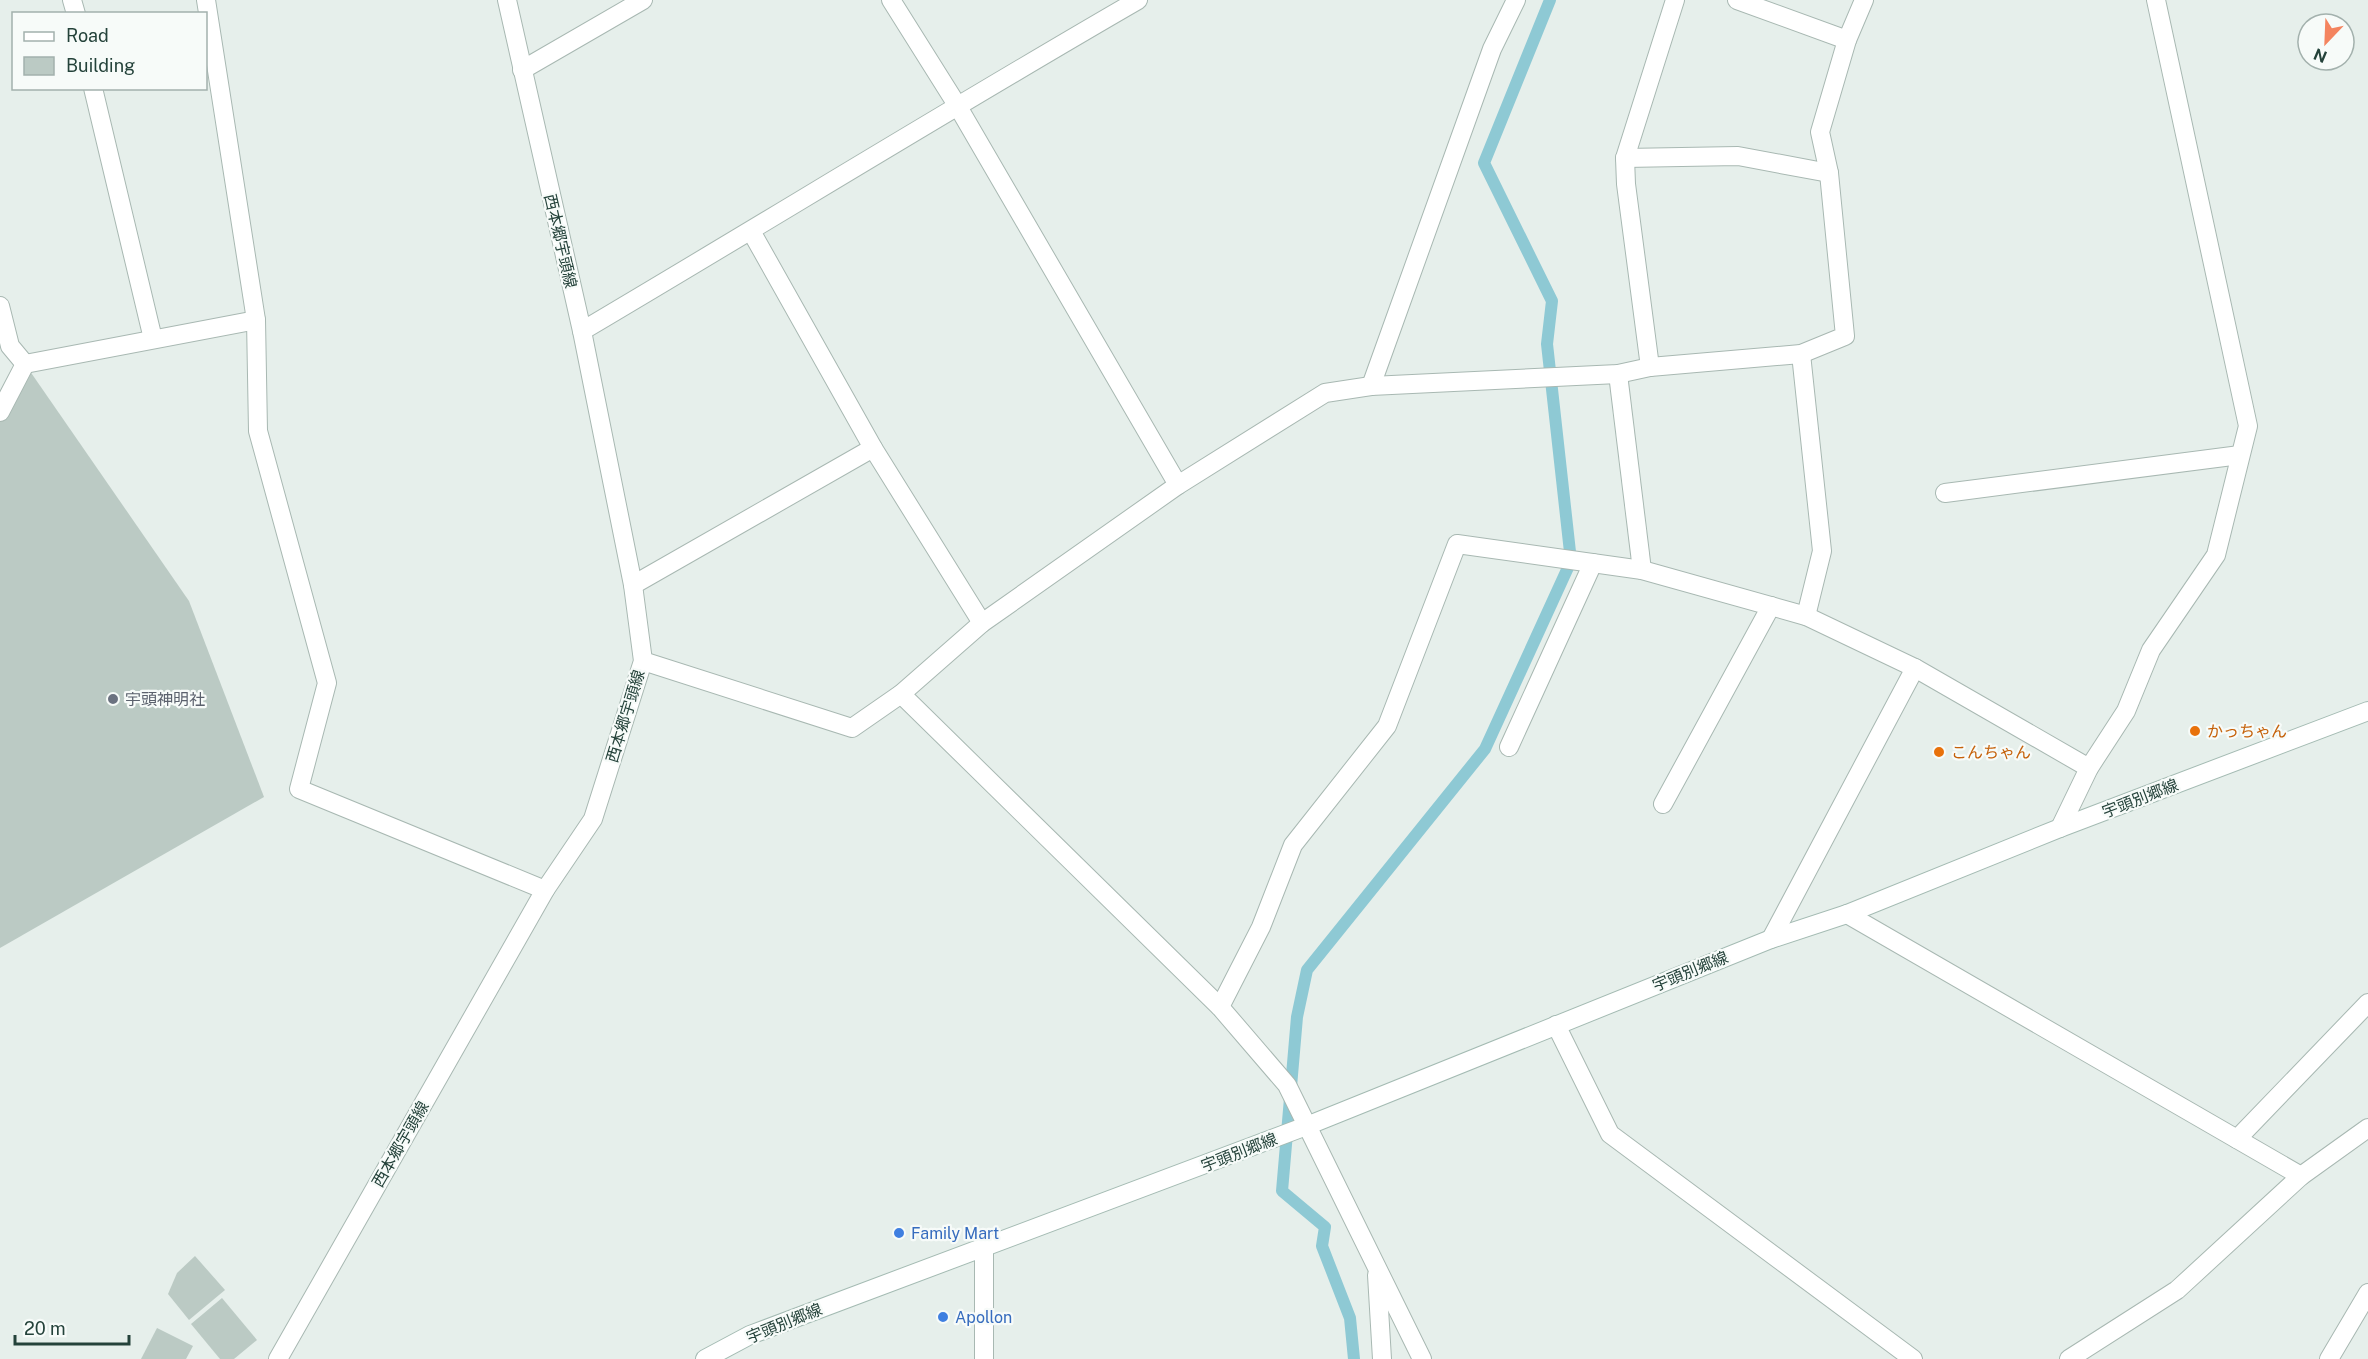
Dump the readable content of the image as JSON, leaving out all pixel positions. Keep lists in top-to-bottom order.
{
  "streets": {
    "street": ["西本郷宇頭線", "宇頭別郷線"]
  },
  "places": [
    "宇頭神明社",
    "かっちゃん",
    "こんちゃん",
    "Family Mart",
    "Apollon"
  ],
  "legend": ["Road", "Building"],
  "scale_bar": "20 m",
  "north": "bottom left"
}
